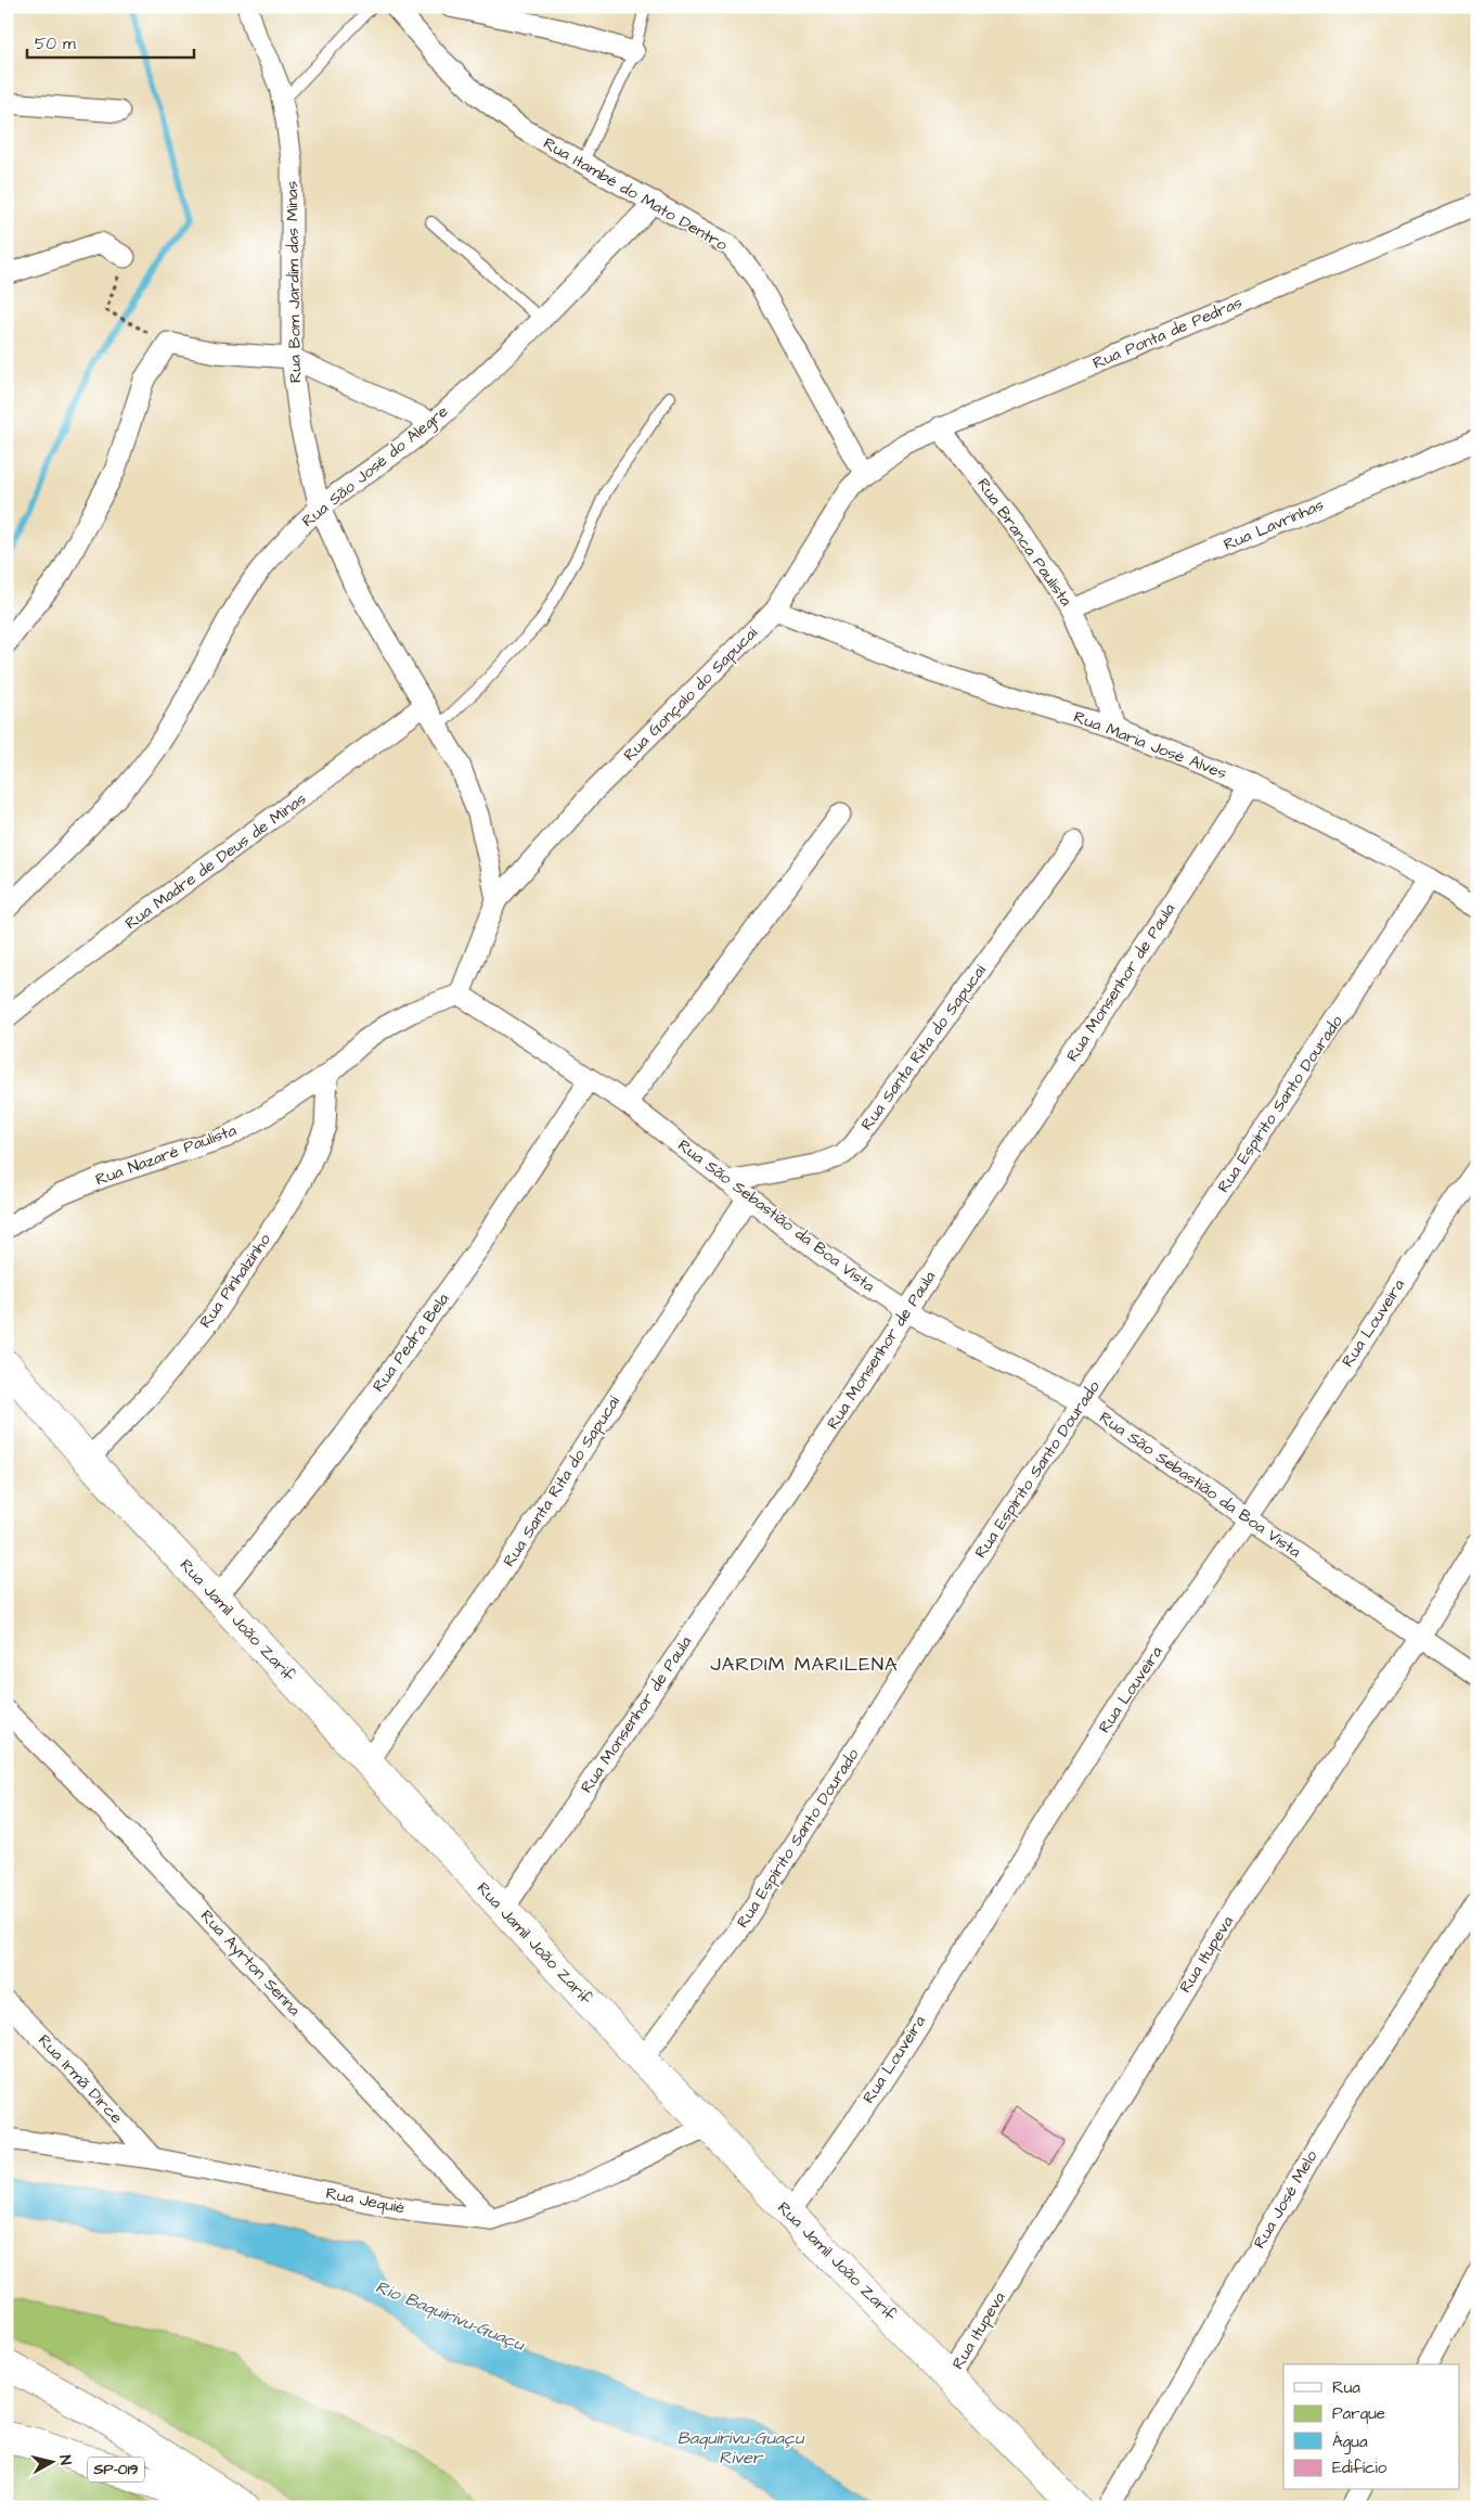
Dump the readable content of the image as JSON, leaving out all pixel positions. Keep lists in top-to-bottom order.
{
  "streets": {
    "main road": ["Rua Jamil João Zarif", "SP-019"],
    "street": [
      "Rua Itambé do Mato Dentro",
      "Rua Bom Jardim das Minas",
      "Rua Ponta de Pedras",
      "Rua São José do Alegre",
      "Rua Lavrinhas",
      "Rua Branca Paulista",
      "Rua Gonçalo do Sapucaí",
      "Rua Maria Josè Alves",
      "Rua Madre de Deus de Minas",
      "Rua Monsenhor de Paula",
      "Rua Santa Rita do Sapucaí",
      "Rua Espírito Santo Dourado",
      "Rua Nazaré Paulista",
      "Rua São Sebastião da Boa Vista",
      "Rua Pinhalzinho",
      "Rua Louveira",
      "Rua Pedra Bela",
      "Rua Itupeva",
      "Rua Ayrton Senna",
      "Rua Irmã Dirce",
      "Rua José Melo",
      "Rua Jequié"
    ]
  },
  "crossings": [
    ["Rua Itambé do Mato Dentro", "Rua Ponta de Pedras"],
    ["Rua Itambé do Mato Dentro", "Rua São José do Alegre"],
    ["Rua Itambé do Mato Dentro", "Rua Gonçalo do Sapucaí"],
    ["Rua Bom Jardim das Minas", "Rua São José do Alegre"],
    ["Rua Bom Jardim das Minas", "Rua Gonçalo do Sapucaí"],
    ["Rua Bom Jardim das Minas", "Rua Madre de Deus de Minas"],
    ["Rua Ponta de Pedras", "Rua Branca Paulista"],
    ["Rua Ponta de Pedras", "Rua Gonçalo do Sapucaí"],
    ["Rua Lavrinhas", "Rua Branca Paulista"],
    ["Rua Branca Paulista", "Rua Maria Josè Alves"],
    ["Rua Gonçalo do Sapucaí", "Rua Maria Josè Alves"],
    ["Rua Maria Josè Alves", "Rua Monsenhor de Paula"],
    ["Rua Maria Josè Alves", "Rua Espírito Santo Dourado"],
    ["Rua Monsenhor de Paula", "Rua São Sebastião da Boa Vista"],
    ["Rua Monsenhor de Paula", "Rua Jamil João Zarif"],
    ["Rua Santa Rita do Sapucaí", "Rua São Sebastião da Boa Vista"],
    ["Rua Santa Rita do Sapucaí", "Rua Jamil João Zarif"],
    ["Rua Espírito Santo Dourado", "Rua São Sebastião da Boa Vista"],
    ["Rua Espírito Santo Dourado", "Rua Jamil João Zarif"],
    ["Rua Nazaré Paulista", "Rua São Sebastião da Boa Vista"],
    ["Rua Nazaré Paulista", "Rua Pinhalzinho"],
    ["Rua São Sebastião da Boa Vista", "Rua Louveira"],
    ["Rua São Sebastião da Boa Vista", "Rua Pedra Bela"],
    ["Rua São Sebastião da Boa Vista", "Rua Itupeva"],
    ["Rua Pinhalzinho", "Rua Jamil João Zarif"],
    ["Rua Louveira", "Rua Jamil João Zarif"],
    ["Rua Pedra Bela", "Rua Jamil João Zarif"],
    ["Rua Jamil João Zarif", "Rua Itupeva"],
    ["Rua Jamil João Zarif", "Rua Jequié"],
    ["Rua Ayrton Senna", "Rua Jequié"],
    ["Rua Irmã Dirce", "Rua Jequié"]
  ],
  "districts": ["JARDIM MARILENA"],
  "water": ["Rio Baquirivu-Guaçu", "Baquirivu-Guaçu River"],
  "legend": [
    "Rua",
    "Parque",
    "Água",
    "Edifício"
  ],
  "scale_bar": "50 m",
  "north": "right"
}
